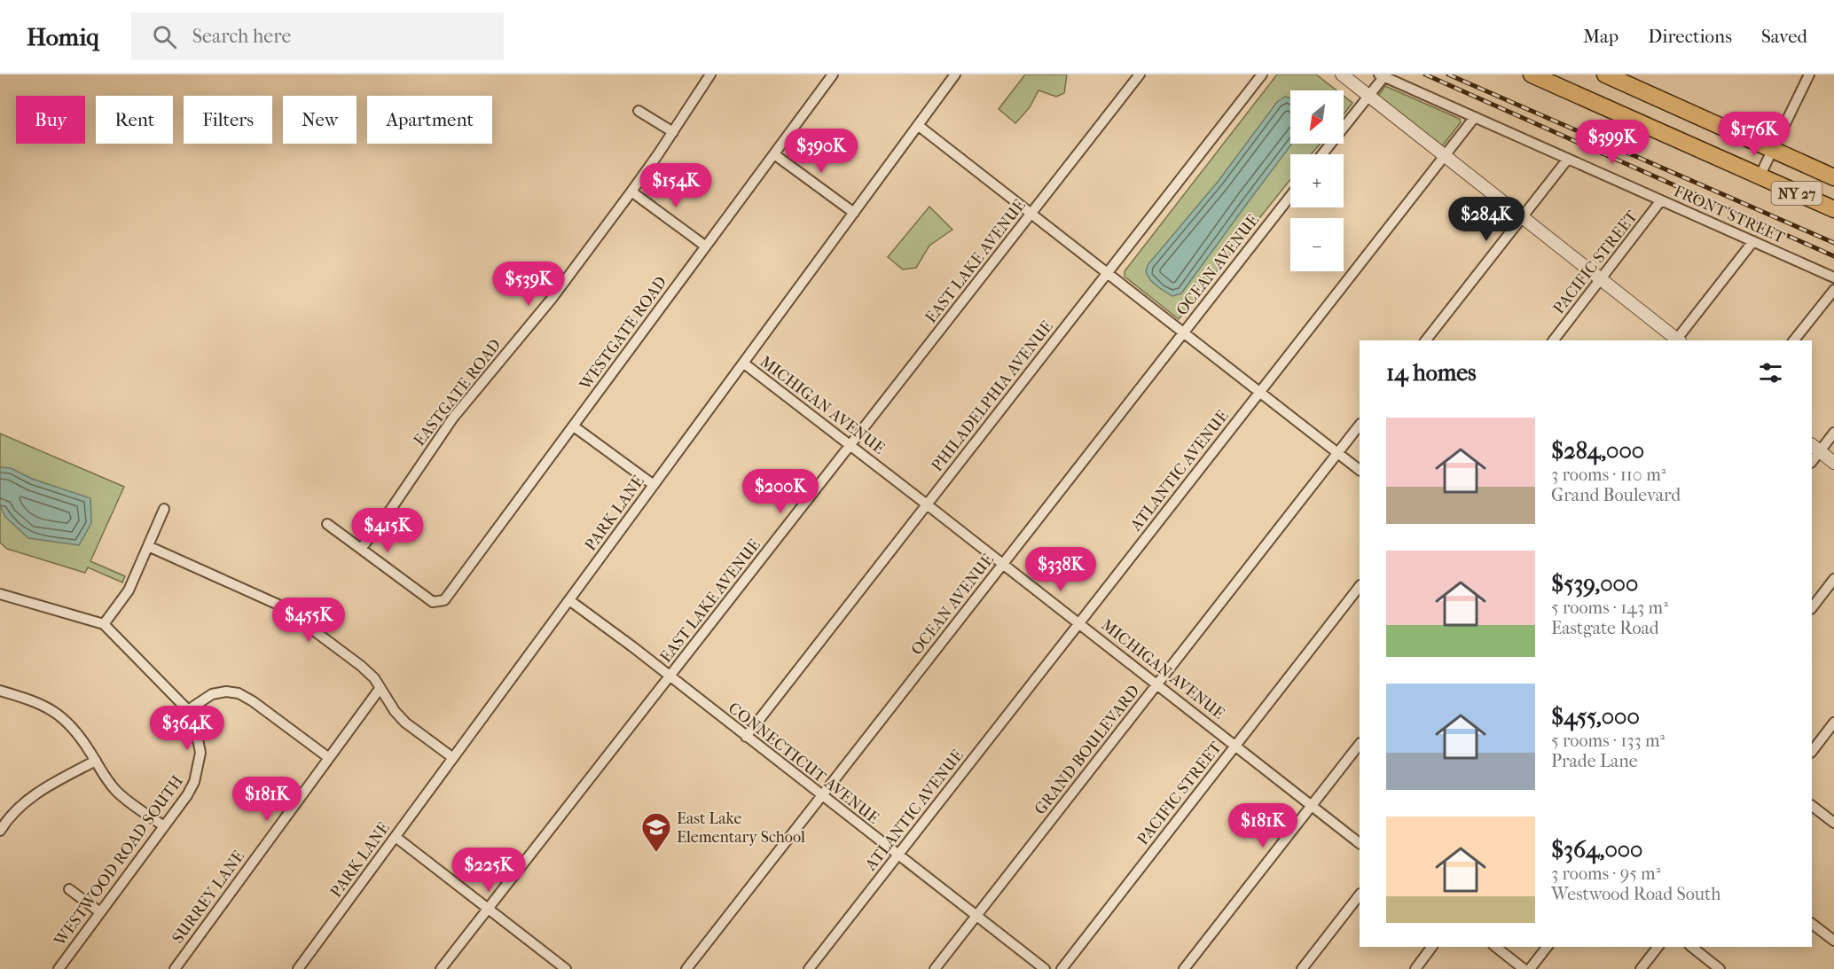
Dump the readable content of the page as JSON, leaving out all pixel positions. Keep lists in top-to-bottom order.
{
  "streets": {
    "highway": ["NY 27"],
    "street": [
      "FRONT STREET",
      "EAST LAKE AVENUE",
      "PACIFIC STREET",
      "OCEAN AVENUE",
      "WESTGATE ROAD",
      "EASTGATE ROAD",
      "PHILADELPHIA AVENUE",
      "MICHIGAN AVENUE",
      "ATLANTIC AVENUE",
      "PARK LANE",
      "GRAND BOULEVARD",
      "CONNECTICUT AVENUE",
      "WESTWOOD ROAD SOUTH",
      "SURREY LANE"
    ]
  },
  "crossings": [
    ["FRONT STREET", "PACIFIC STREET"],
    ["FRONT STREET", "ATLANTIC AVENUE"],
    ["EAST LAKE AVENUE", "MICHIGAN AVENUE"],
    ["EAST LAKE AVENUE", "CONNECTICUT AVENUE"],
    ["PACIFIC STREET", "MICHIGAN AVENUE"],
    ["OCEAN AVENUE", "MICHIGAN AVENUE"],
    ["OCEAN AVENUE", "CONNECTICUT AVENUE"],
    ["WESTGATE ROAD", "EASTGATE ROAD"],
    ["PHILADELPHIA AVENUE", "MICHIGAN AVENUE"],
    ["PHILADELPHIA AVENUE", "CONNECTICUT AVENUE"],
    ["MICHIGAN AVENUE", "ATLANTIC AVENUE"],
    ["MICHIGAN AVENUE", "PARK LANE"],
    ["MICHIGAN AVENUE", "GRAND BOULEVARD"],
    ["ATLANTIC AVENUE", "CONNECTICUT AVENUE"],
    ["PARK LANE", "CONNECTICUT AVENUE"],
    ["GRAND BOULEVARD", "CONNECTICUT AVENUE"]
  ],
  "places": {
    "school or university": ["East Lake Elementary School"]
  },
  "north": "bottom left",
  "page": {
    "header": "Homiq",
    "search": "Search here",
    "nav": ["Map", "Directions", "Saved"],
    "map_buttons": ["+", "−"],
    "chip": [
      "Buy",
      "Rent",
      "Filters",
      "New",
      "Apartment"
    ],
    "price": [
      "$176K",
      "$399K",
      "$390K",
      "$154K",
      "$284K",
      "$539K",
      "$200K",
      "$415K",
      "$338K",
      "$455K",
      "$364K",
      "$181K",
      "$181K",
      "$225K"
    ],
    "heading": "14 homes",
    "list": [
      {
        "name": "$284,000",
        "note": "3 rooms · 110 m² · Grand Boulevard"
      },
      {
        "name": "$539,000",
        "note": "5 rooms · 143 m² · Eastgate Road"
      },
      {
        "name": "$455,000",
        "note": "5 rooms · 133 m² · Prade Lane"
      },
      {
        "name": "$364,000",
        "note": "3 rooms · 95 m² · Westwood Road South"
      }
    ]
  }
}
